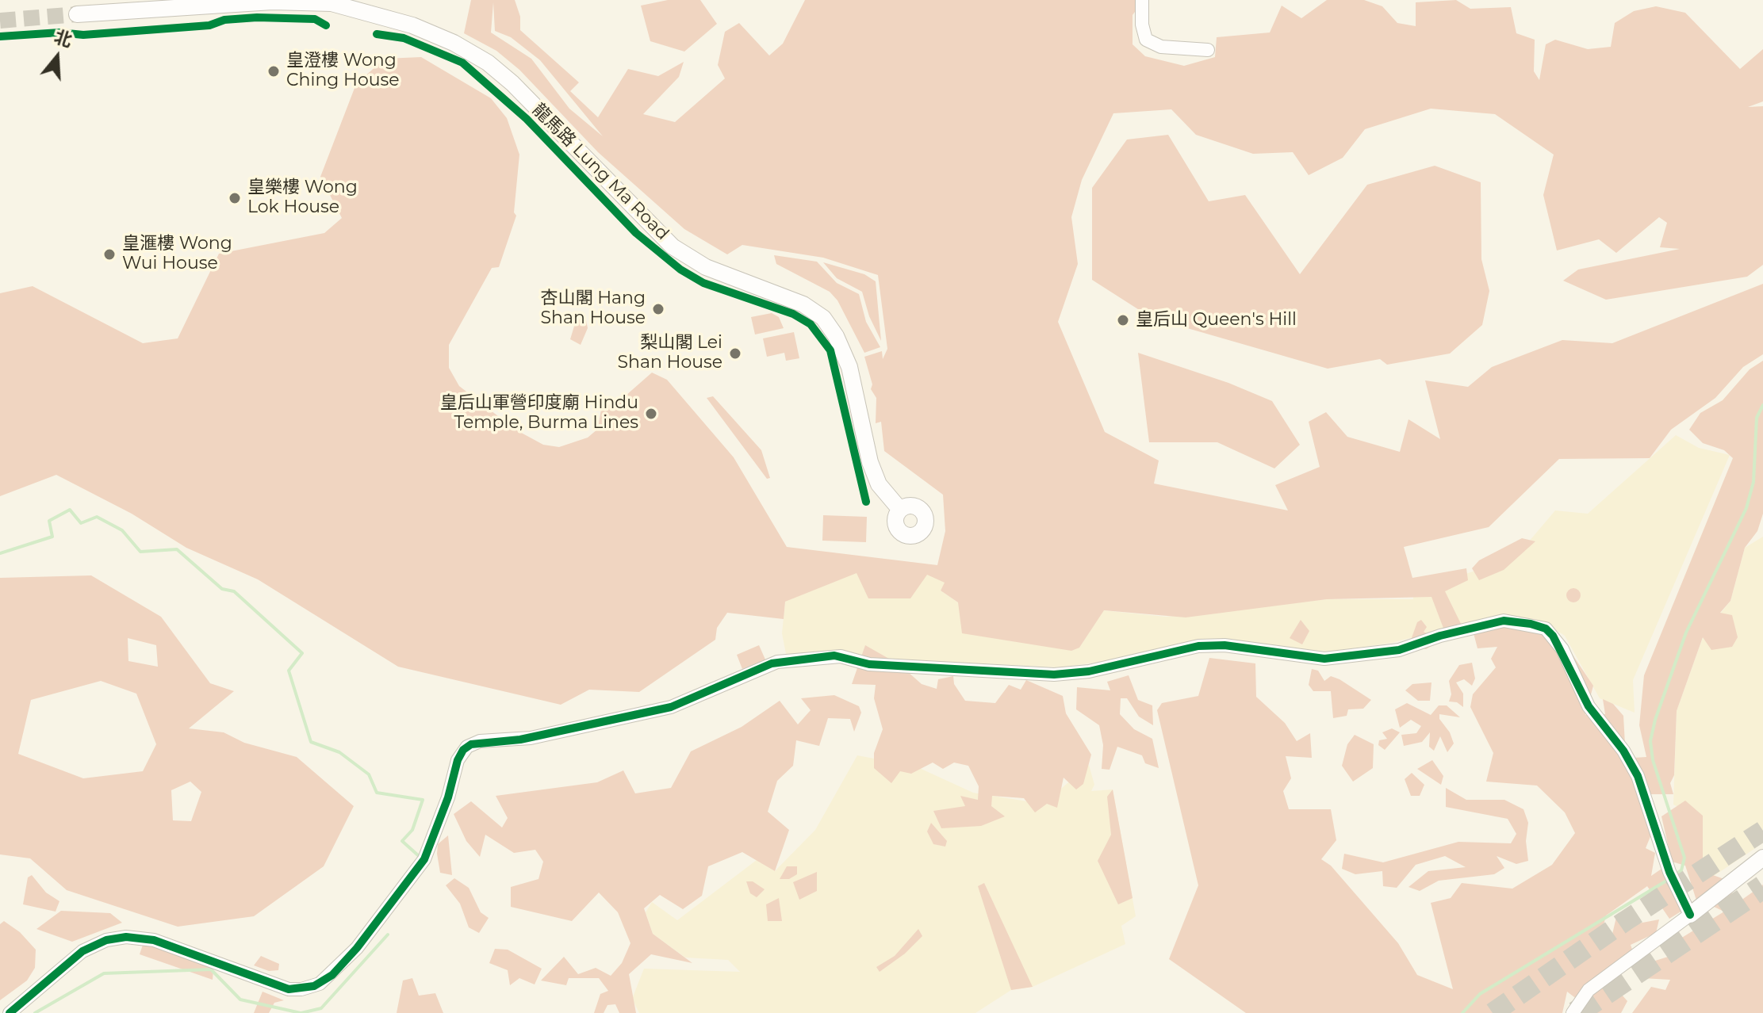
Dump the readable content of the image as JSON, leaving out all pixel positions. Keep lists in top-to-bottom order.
{
  "streets": {
    "street": ["龍馬路 Lung Ma Road"]
  },
  "places": [
    "皇澄樓 Wong Ching House",
    "皇樂樓 Wong Lok House",
    "皇滙樓 Wong Wui House",
    "杏山閣 Hang Shan House",
    "皇后山 Queen's Hill",
    "梨山閣 Lei Shan House",
    "皇后山軍營印度廟 Hindu Temple, Burma Lines"
  ],
  "north": "top"
}
